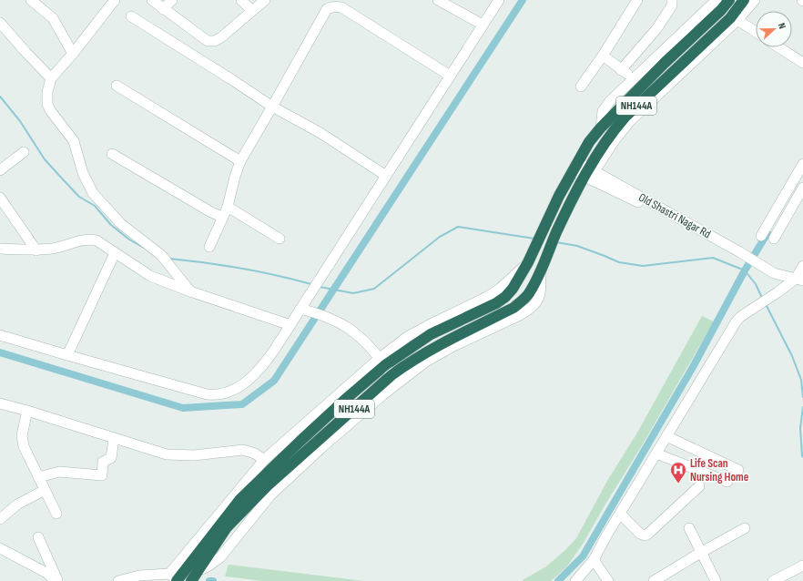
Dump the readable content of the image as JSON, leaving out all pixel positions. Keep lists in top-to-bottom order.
{
  "streets": {
    "highway": ["NH144A"],
    "street": ["Old Shastri Nagar Rd"]
  },
  "crossings": [
    ["NH144A", "Old Shastri Nagar Rd"]
  ],
  "places": {
    "hospital": ["Life Scan Nursing Home"]
  },
  "north": "right"
}
